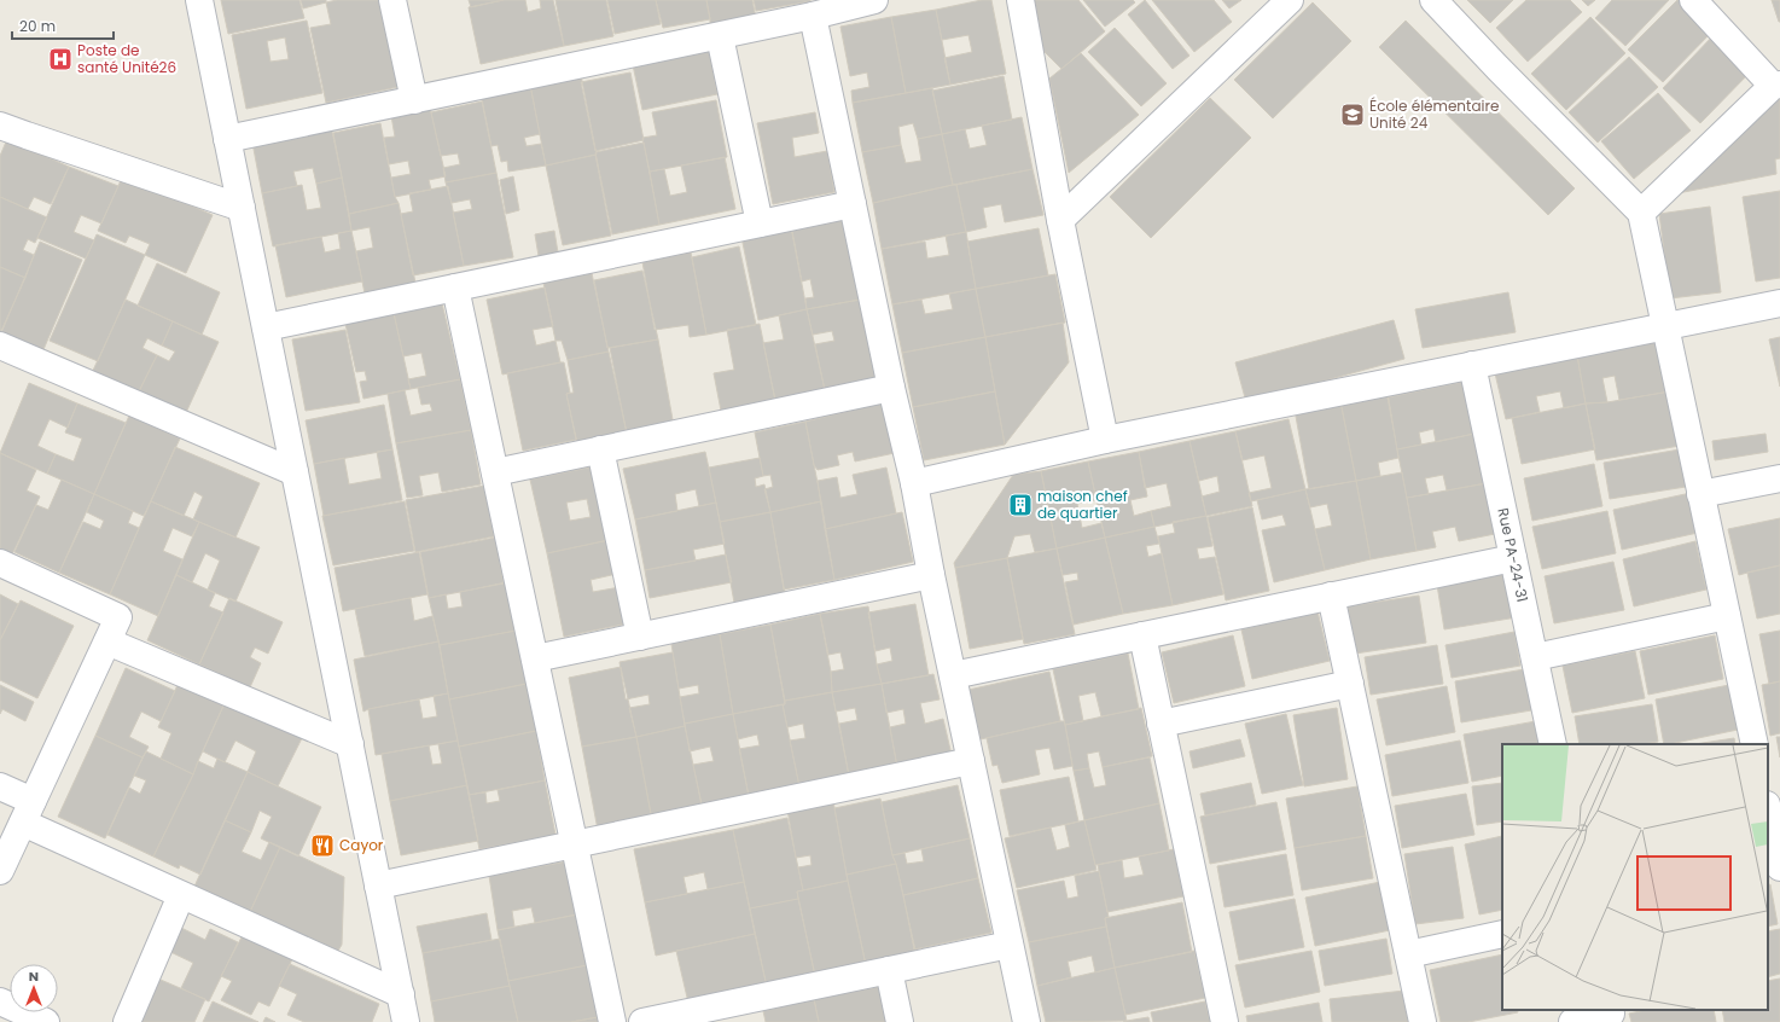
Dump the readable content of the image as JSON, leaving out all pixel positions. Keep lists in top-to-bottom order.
{
  "streets": {
    "street": ["Rue PA-24-31"]
  },
  "places": {
    "hospital": ["Poste de santé Unité26"],
    "school or university": ["École élémentaire Unité 24"],
    "building": ["maison chef de quartier"],
    "restaurant": ["Cayor"]
  },
  "scale_bar": "20 m",
  "north": "top"
}
